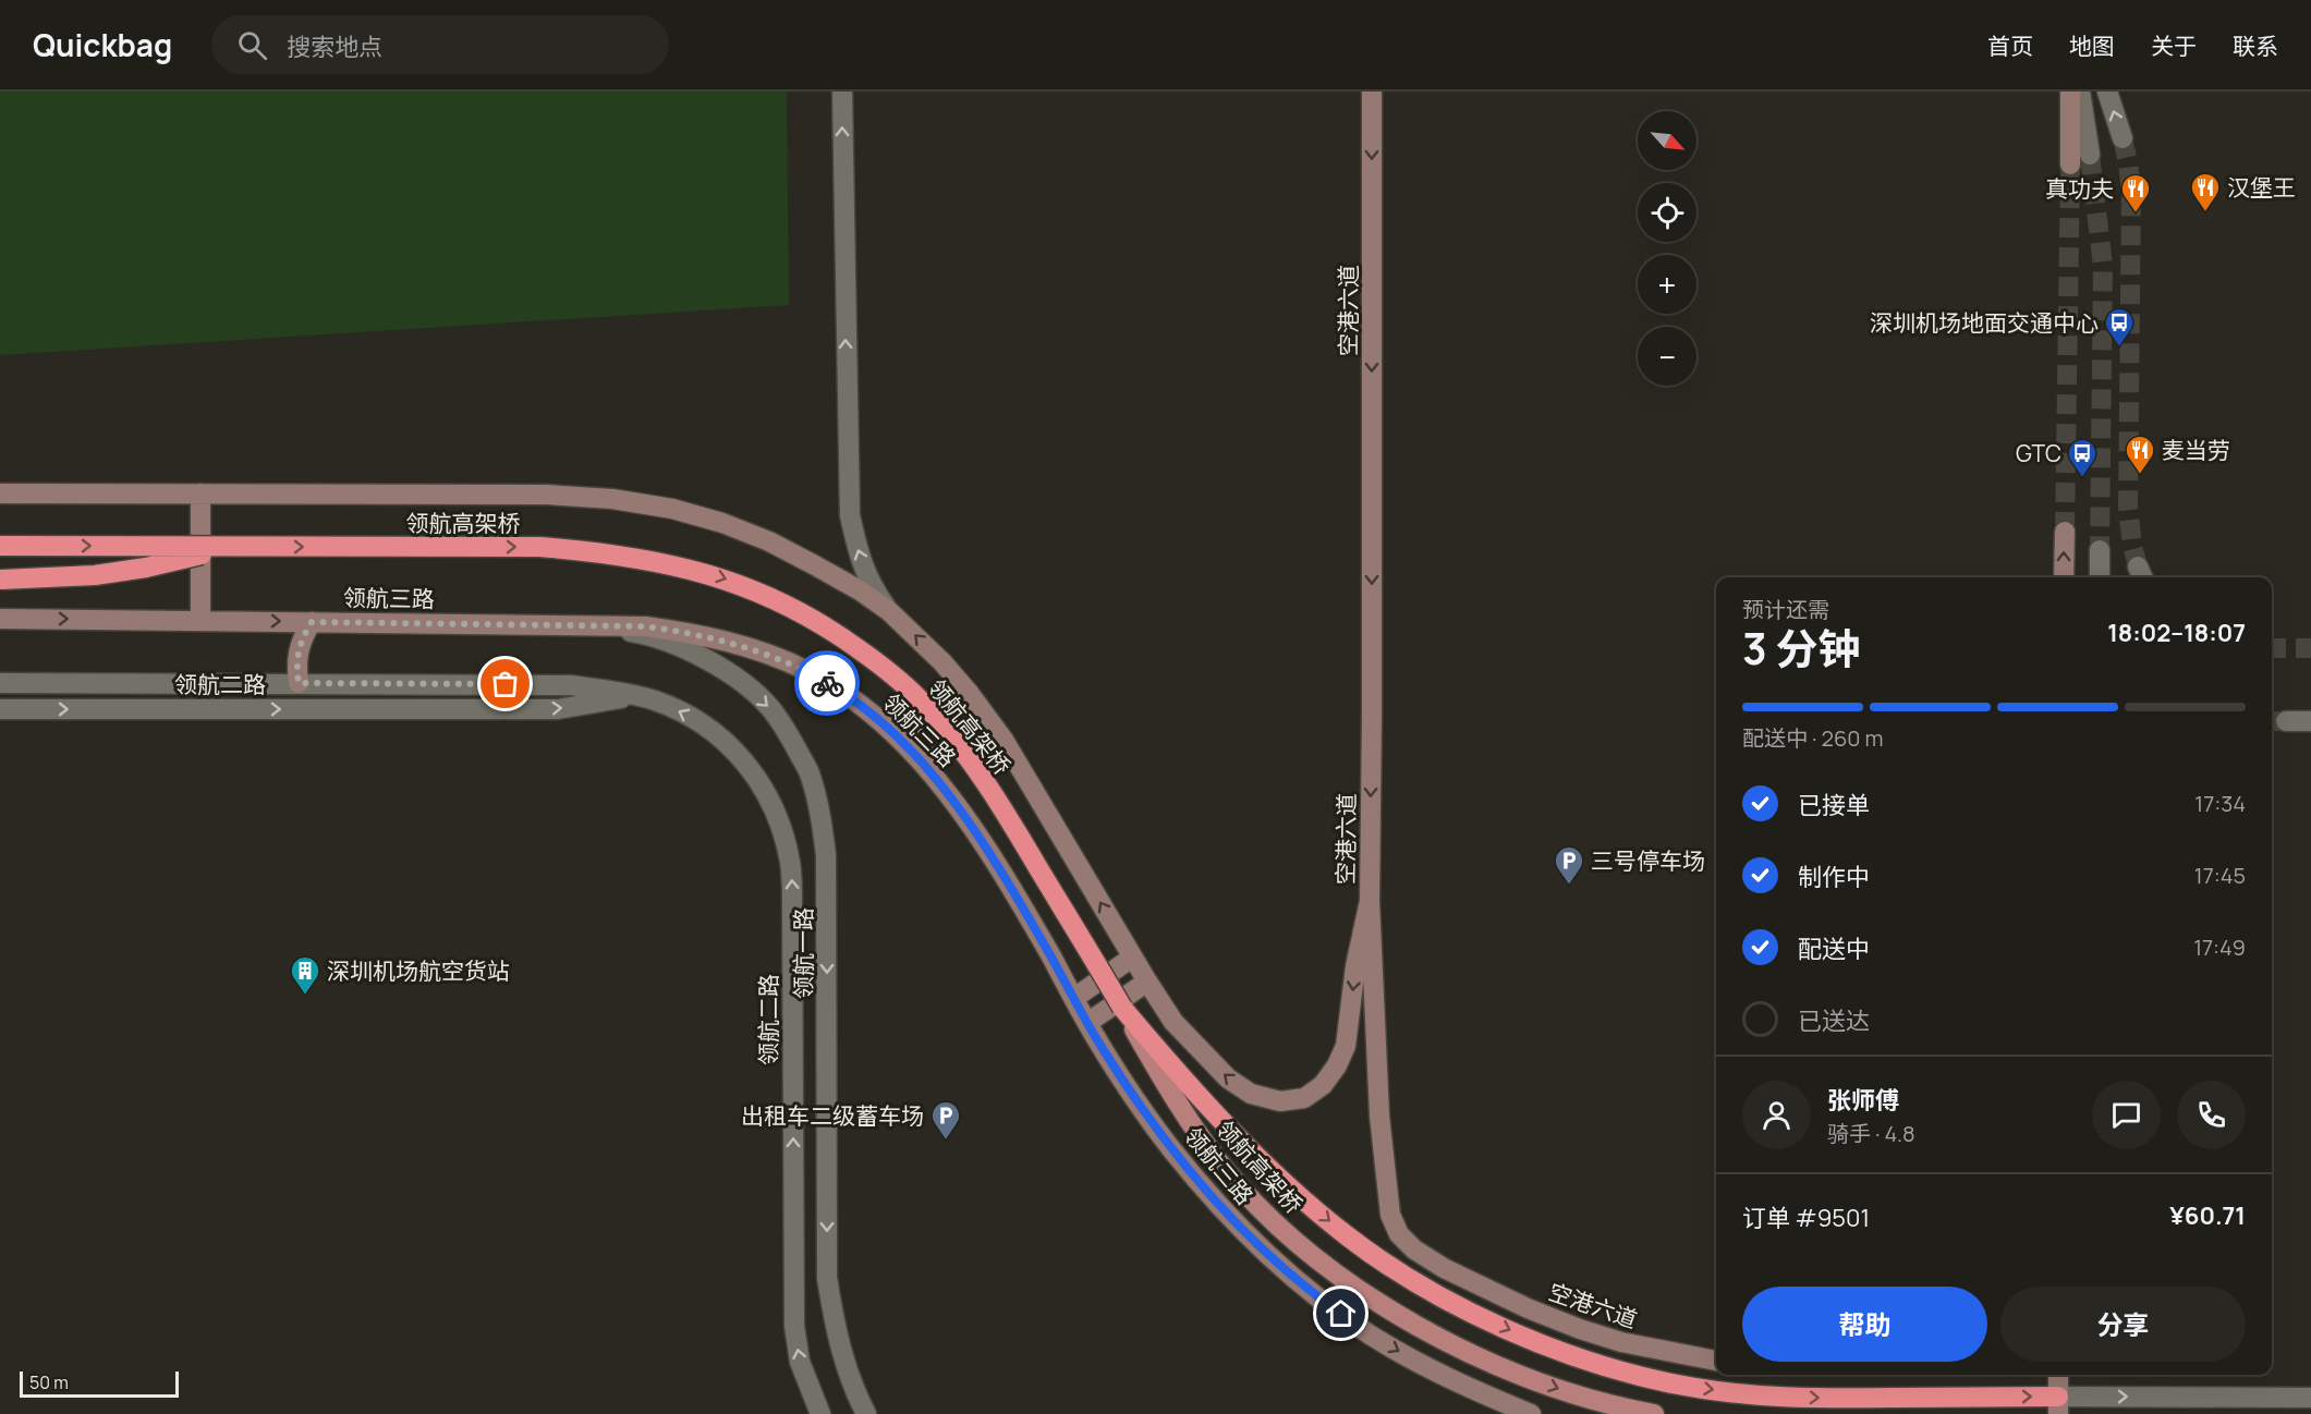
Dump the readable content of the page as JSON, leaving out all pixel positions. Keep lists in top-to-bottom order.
{
  "streets": {
    "highway": ["领航高架桥"],
    "street": [
      "空港六道",
      "领航三路",
      "领航二路",
      "领航一路"
    ]
  },
  "crossings": [
    ["领航三路", "领航一路"]
  ],
  "one_way": ["空港六道", "领航三路", "领航一路"],
  "places": {
    "restaurant": ["汉堡王", "真功夫", "麦当劳"],
    "bus stop": ["深圳机场地面交通中心", "GTC"],
    "parking": ["三号停车场", "出租车二级蓄车场"],
    "building": ["深圳机场航空货站"]
  },
  "scale_bar": "50 m",
  "north": "bottom right",
  "page": {
    "header": "Quickbag",
    "search": "搜索地点",
    "nav": [
      "首页",
      "地图",
      "关于",
      "联系"
    ],
    "map_buttons": ["+", "−"],
    "heading": ["3 分钟", "预计还需", "18:02–18:07"],
    "panel": [
      "张师傅",
      "骑手 · 4.8",
      "订单 #9501",
      "¥60.71"
    ],
    "bar": "配送中 · 260 m",
    "list": [
      ["已接单", "17:34"],
      ["制作中", "17:45"],
      ["配送中", "17:49"],
      "已送达"
    ],
    "buttons": ["帮助", "分享"],
    "scale": "50 m"
  }
}
